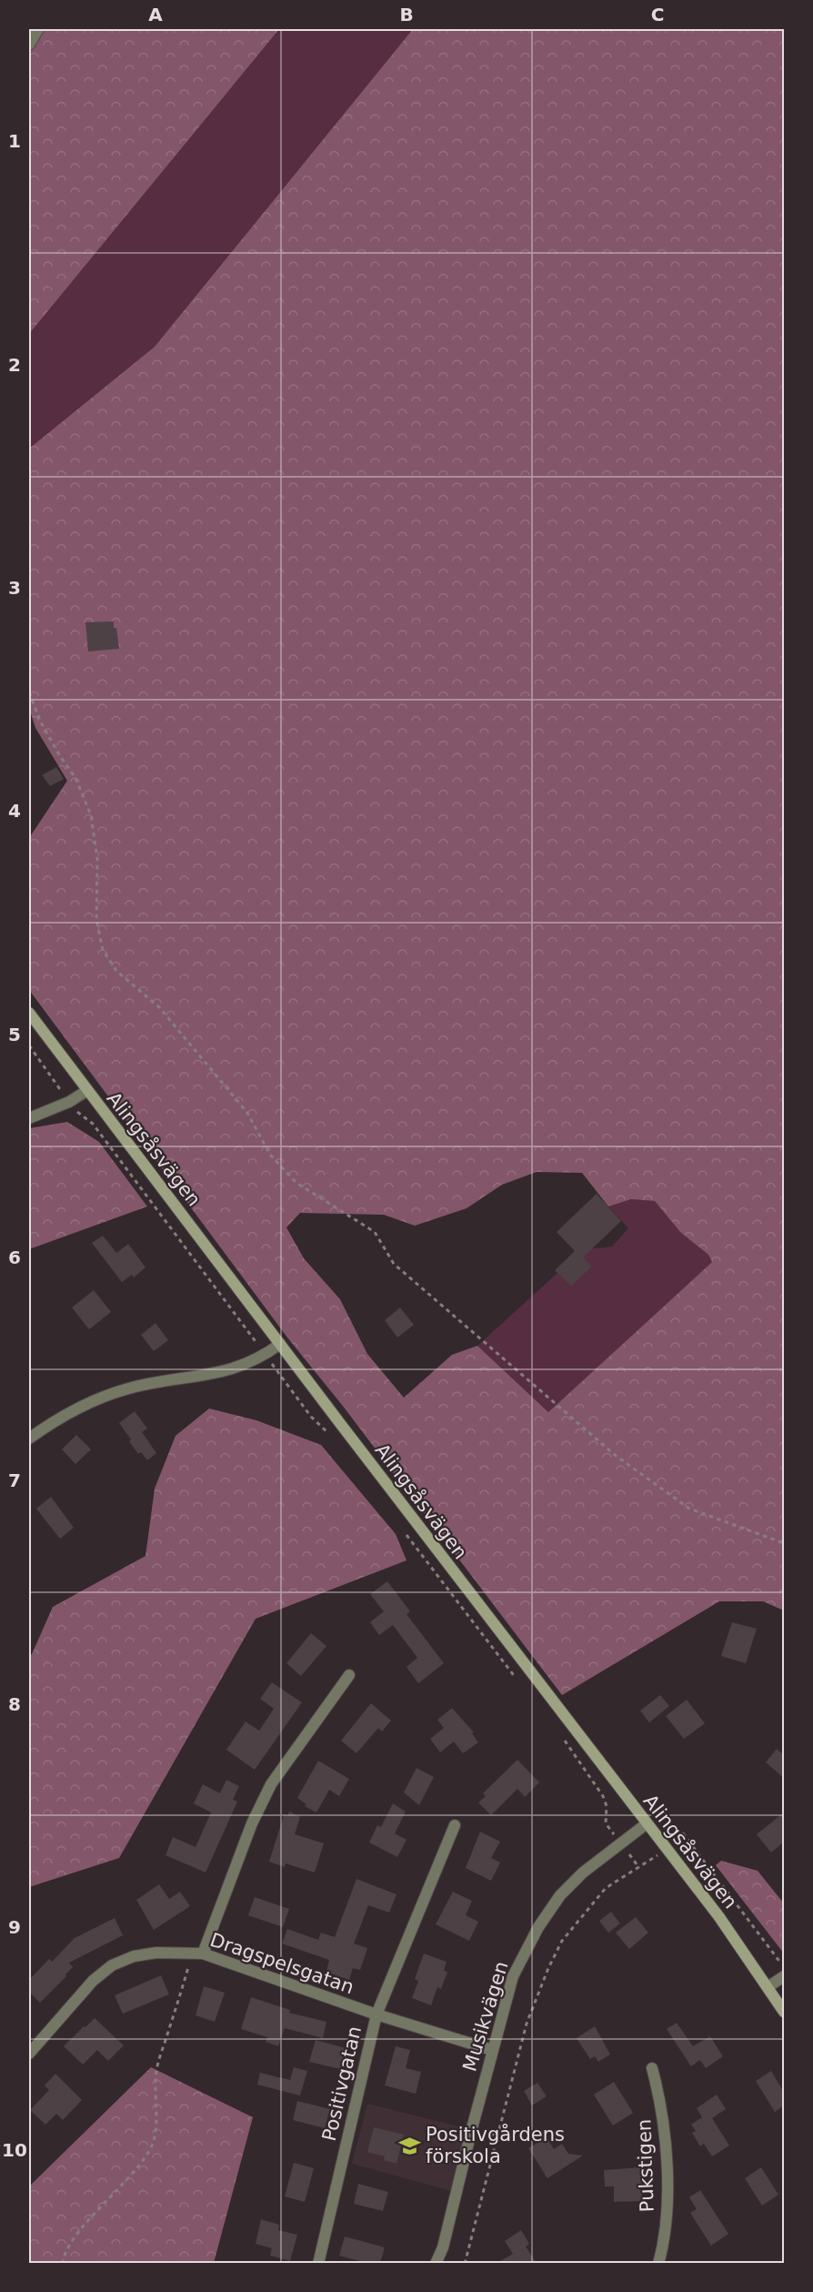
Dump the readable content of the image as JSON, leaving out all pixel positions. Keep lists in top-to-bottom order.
{
  "streets": {
    "main road": ["Alingsåsvägen"],
    "street": [
      "Dragspelsgatan",
      "Musikvägen",
      "Positivgatan",
      "Pukstigen"
    ]
  },
  "crossings": [
    ["Alingsåsvägen", "Musikvägen"],
    ["Dragspelsgatan", "Musikvägen"],
    ["Dragspelsgatan", "Positivgatan"]
  ],
  "places": {
    "school or university": ["Positivgårdens förskola"]
  },
  "grid": {
    "columns": ["A", "B", "C"],
    "rows": [
      "1",
      "2",
      "3",
      "4",
      "5",
      "6",
      "7",
      "8",
      "9",
      "10"
    ]
  }
}
